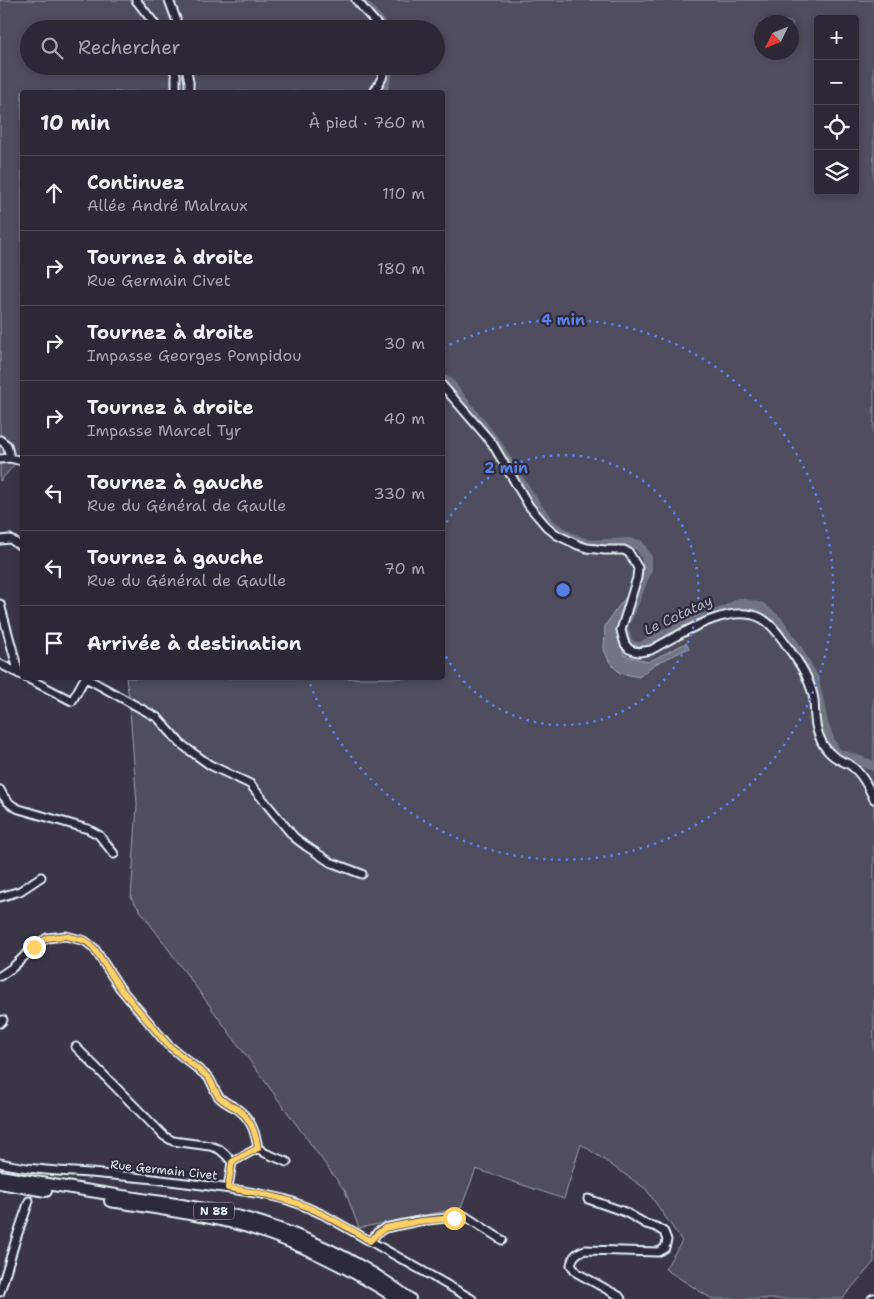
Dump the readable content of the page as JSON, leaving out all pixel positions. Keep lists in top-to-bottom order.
{
  "streets": {
    "highway": ["N 88"],
    "street": ["Rue Germain Civet"]
  },
  "water": ["Le Cotatay"],
  "north": "bottom left",
  "page": {
    "map_buttons": ["+", "−"],
    "search": "Rechercher",
    "heading": ["10 min", "À pied · 760 m"],
    "list": [
      ["Continuez", "Allée André Malraux", "110 m"],
      ["Tournez à droite", "Rue Germain Civet", "180 m"],
      ["Tournez à droite", "Impasse Georges Pompidou", "30 m"],
      ["Tournez à droite", "Impasse Marcel Tyr", "40 m"],
      ["Tournez à gauche", "Rue du Général de Gaulle", "330 m"],
      ["Tournez à gauche", "Rue du Général de Gaulle", "70 m"],
      "Arrivée à destination"
    ]
  },
  "rings": ["4 min", "2 min"]
}
